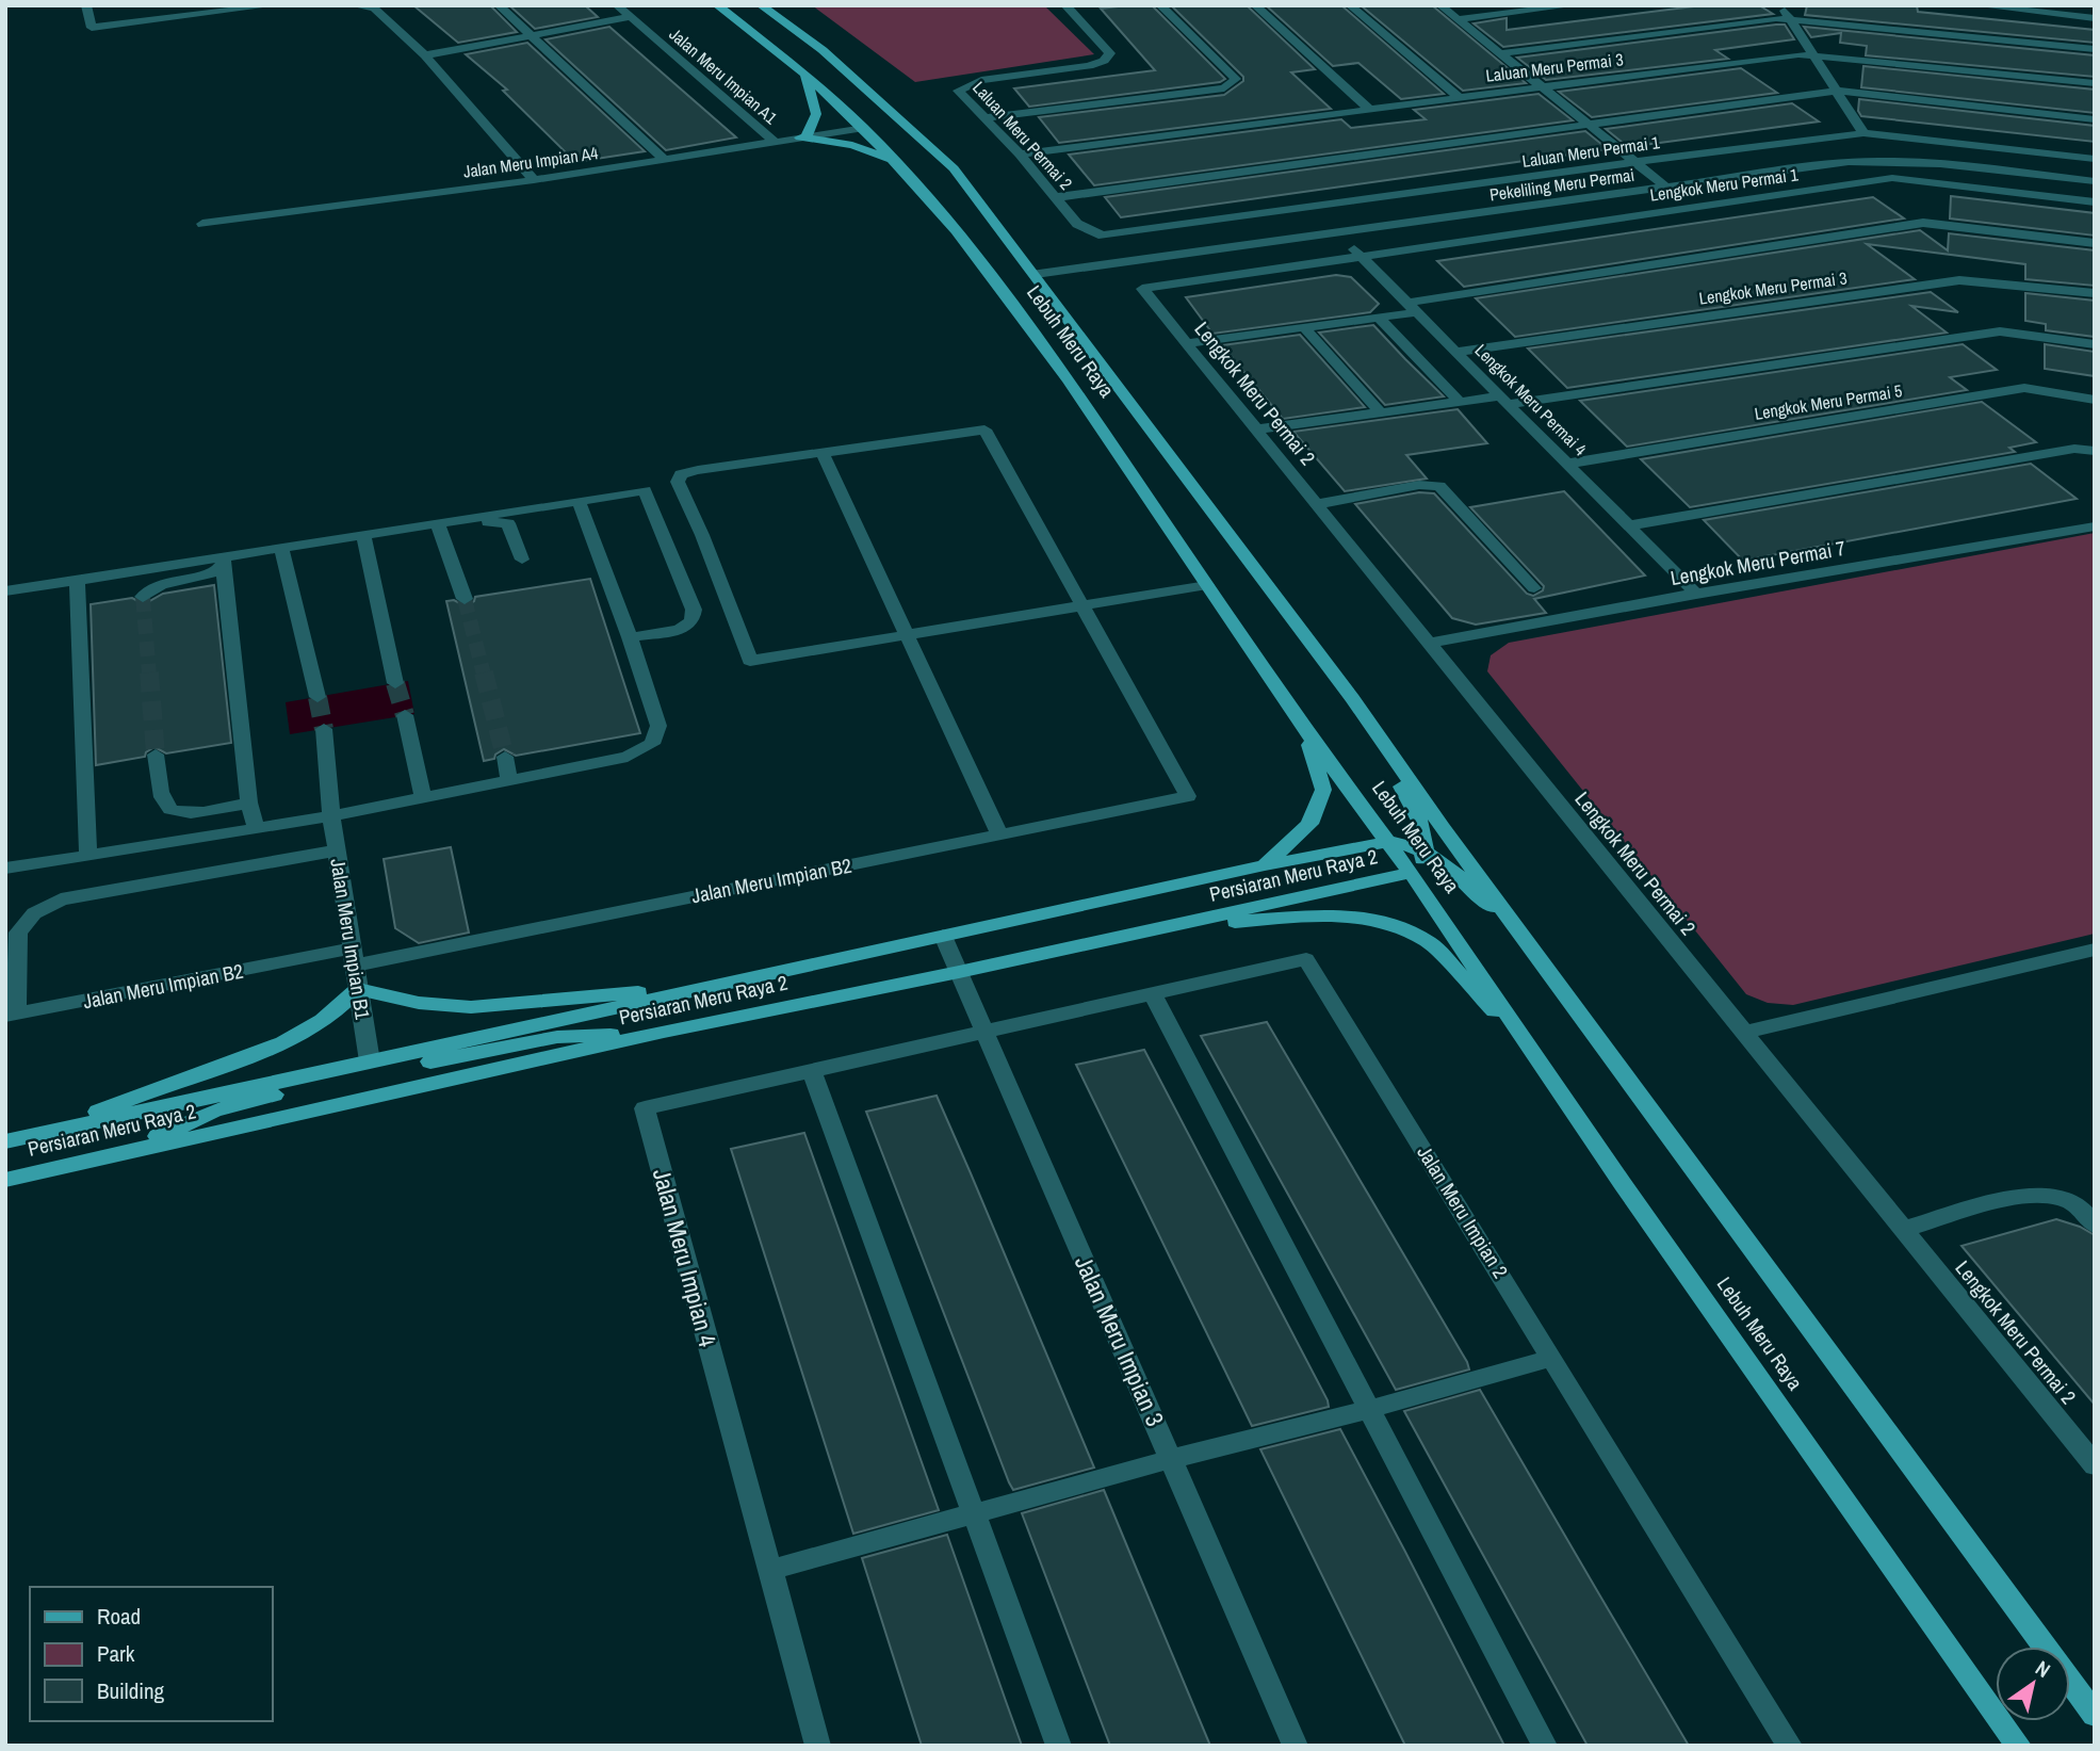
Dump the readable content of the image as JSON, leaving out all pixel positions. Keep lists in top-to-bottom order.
{
  "streets": {
    "main road": ["Lebuh Meru Raya", "Persiaran Meru Raya 2"],
    "street": [
      "Laluan Meru Permai 3",
      "Jalan Meru Impian A1",
      "Laluan Meru Permai 2",
      "Laluan Meru Permai 1",
      "Jalan Meru Impian A4",
      "Pekeliling Meru Permai",
      "Lengkok Meru Permai 1",
      "Lengkok Meru Permai 3",
      "Lengkok Meru Permai 2",
      "Lengkok Meru Permai 4",
      "Lengkok Meru Permai 5",
      "Lengkok Meru Permai 7",
      "Jalan Meru Impian B2",
      "Jalan Meru Impian B1",
      "Jalan Meru Impian 2",
      "Jalan Meru Impian 4",
      "Jalan Meru Impian 3"
    ]
  },
  "crossings": [
    ["Laluan Meru Permai 3", "Laluan Meru Permai 2"],
    ["Jalan Meru Impian A1", "Jalan Meru Impian A4"],
    ["Laluan Meru Permai 2", "Laluan Meru Permai 1"],
    ["Jalan Meru Impian A4", "Lebuh Meru Raya"],
    ["Pekeliling Meru Permai", "Lebuh Meru Raya"],
    ["Pekeliling Meru Permai", "Lengkok Meru Permai 4"],
    ["Lengkok Meru Permai 1", "Lengkok Meru Permai 2"],
    ["Lengkok Meru Permai 1", "Lengkok Meru Permai 4"],
    ["Lengkok Meru Permai 3", "Lengkok Meru Permai 4"],
    ["Lebuh Meru Raya", "Persiaran Meru Raya 2"],
    ["Lengkok Meru Permai 2", "Lengkok Meru Permai 4"],
    ["Lengkok Meru Permai 2", "Lengkok Meru Permai 7"],
    ["Lengkok Meru Permai 4", "Lengkok Meru Permai 5"],
    ["Lengkok Meru Permai 4", "Lengkok Meru Permai 7"],
    ["Persiaran Meru Raya 2", "Jalan Meru Impian B1"],
    ["Persiaran Meru Raya 2", "Jalan Meru Impian 3"],
    ["Jalan Meru Impian B2", "Jalan Meru Impian B1"],
    ["Jalan Meru Impian 2", "Jalan Meru Impian 4"],
    ["Jalan Meru Impian 2", "Jalan Meru Impian 3"],
    ["Jalan Meru Impian 4", "Jalan Meru Impian 3"]
  ],
  "legend": ["Road", "Park", "Building"],
  "north": "top right"
}
